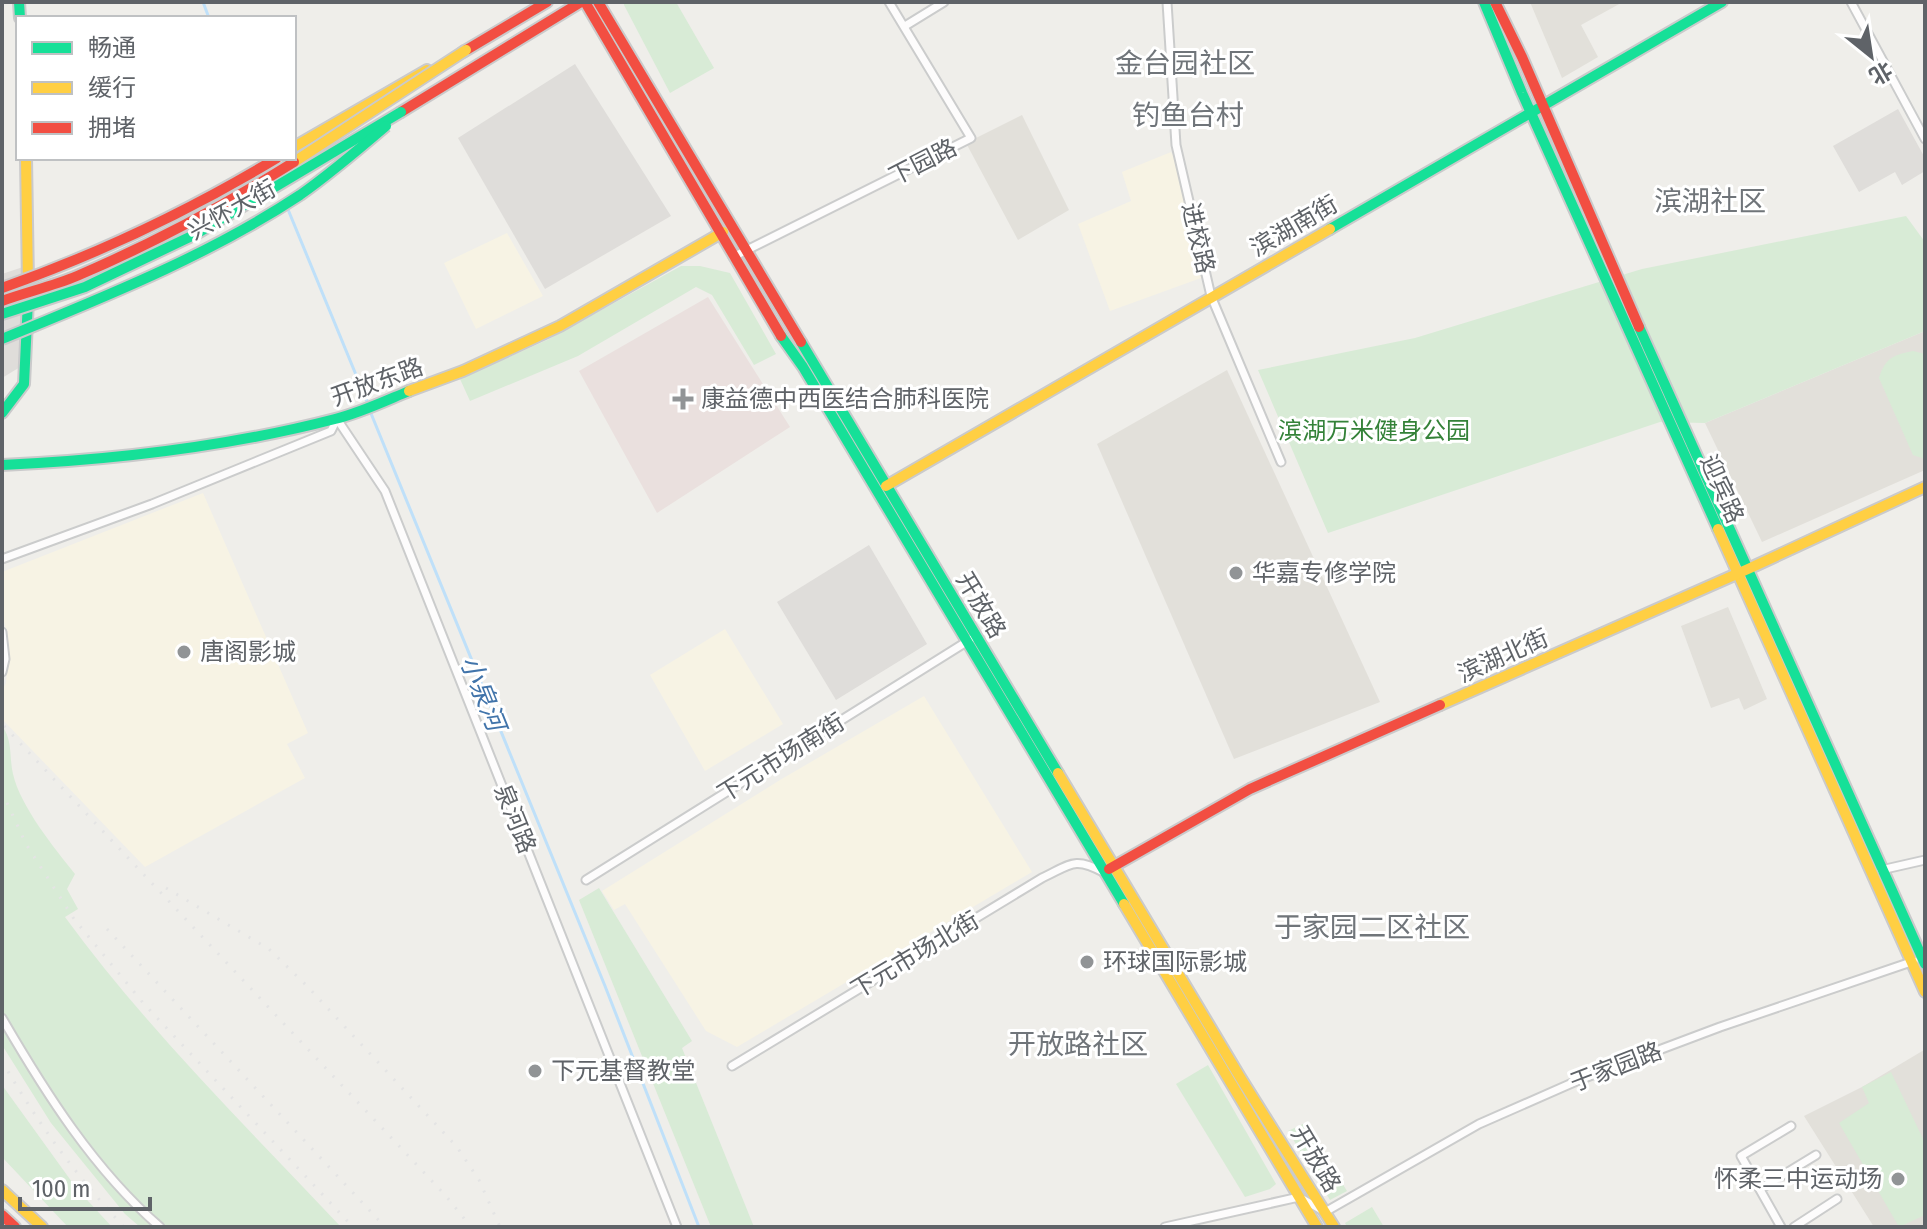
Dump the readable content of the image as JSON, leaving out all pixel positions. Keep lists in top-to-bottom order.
{
  "streets": {
    "main road": [
      "兴怀大街",
      "滨湖南街",
      "开放东路",
      "迎宾路",
      "开放路",
      "滨湖北街"
    ],
    "street": [
      "下园路",
      "进校路",
      "下元市场南街",
      "泉河路",
      "下元市场北街",
      "于家园路"
    ]
  },
  "crossings": [
    ["下园路", "开放路"],
    ["兴怀大街", "开放路"],
    ["滨湖南街", "进校路"],
    ["滨湖南街", "迎宾路"],
    ["滨湖南街", "开放路"],
    ["开放东路", "开放路"],
    ["开放东路", "泉河路"],
    ["迎宾路", "滨湖北街"],
    ["迎宾路", "于家园路"],
    ["开放路", "滨湖北街"],
    ["开放路", "下元市场南街"],
    ["开放路", "下元市场北街"],
    ["开放路", "于家园路"],
    ["滨湖北街", "下元市场北街"]
  ],
  "districts": [
    "金台园社区",
    "钓鱼台村",
    "滨湖社区",
    "于家园二区社区",
    "开放路社区"
  ],
  "water": ["小泉河"],
  "parks": ["滨湖万米健身公园"],
  "places": {
    "health": ["康益德中西医结合肺科医院"],
    "other": [
      "华嘉专修学院",
      "唐阁影城",
      "环球国际影城",
      "下元基督教堂",
      "怀柔三中运动场"
    ]
  },
  "legend": ["畅通", "缓行", "拥堵"],
  "scale_bar": "100 m",
  "north": "bottom right"
}
